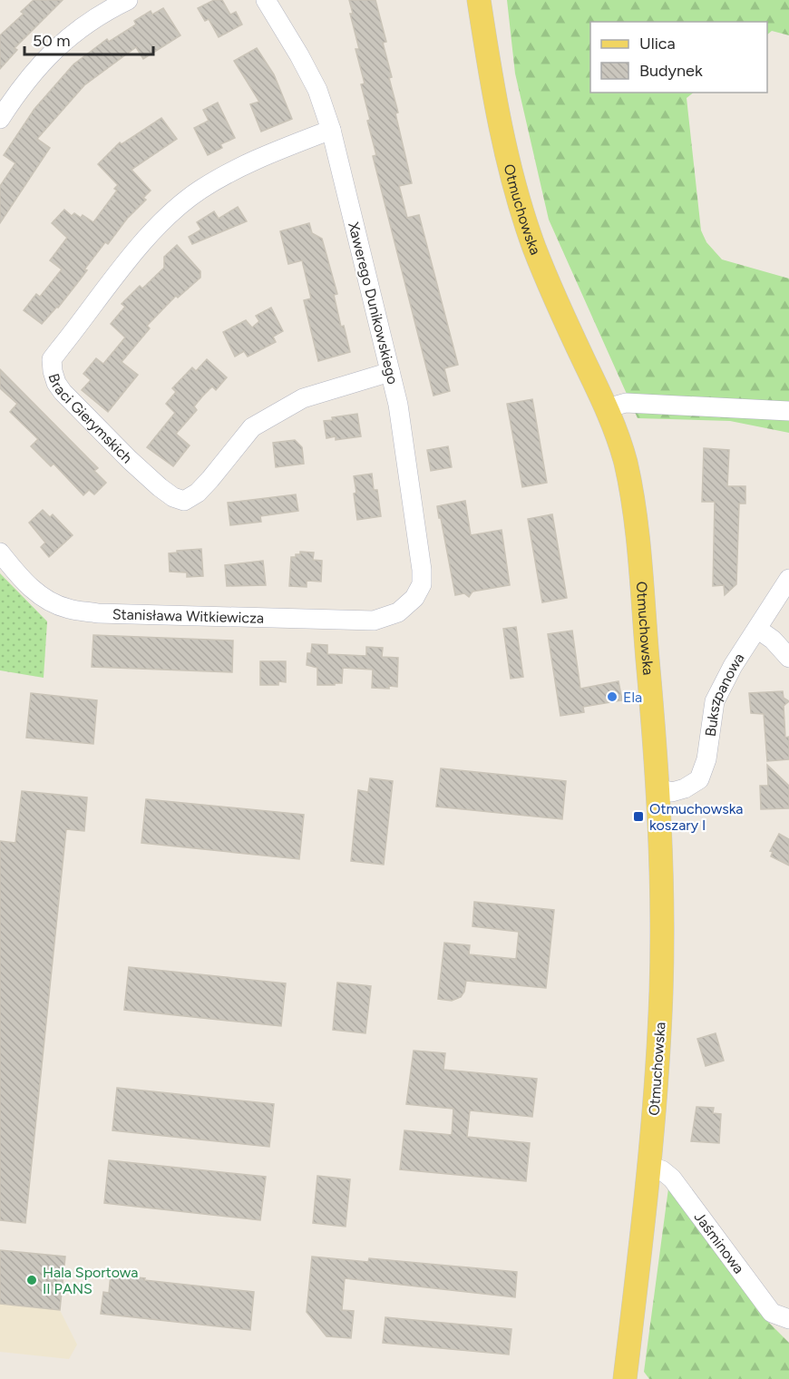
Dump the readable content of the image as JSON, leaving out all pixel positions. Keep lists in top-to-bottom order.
{
  "streets": {
    "main road": ["Otmuchowska"],
    "street": [
      "Xawerego Dunikowskiego",
      "Braci Gierymskich",
      "Stanisława Witkiewicza",
      "Bukszpanowa",
      "Jaśminowa"
    ]
  },
  "crossings": [
    ["Otmuchowska", "Bukszpanowa"],
    ["Otmuchowska", "Jaśminowa"],
    ["Xawerego Dunikowskiego", "Braci Gierymskich"],
    ["Xawerego Dunikowskiego", "Stanisława Witkiewicza"]
  ],
  "places": {
    "other": ["Ela", "Hala Sportowa II PANS"],
    "transit": ["Otmuchowska koszary I"]
  },
  "legend": ["Ulica", "Budynek"],
  "scale_bar": "50 m"
}
